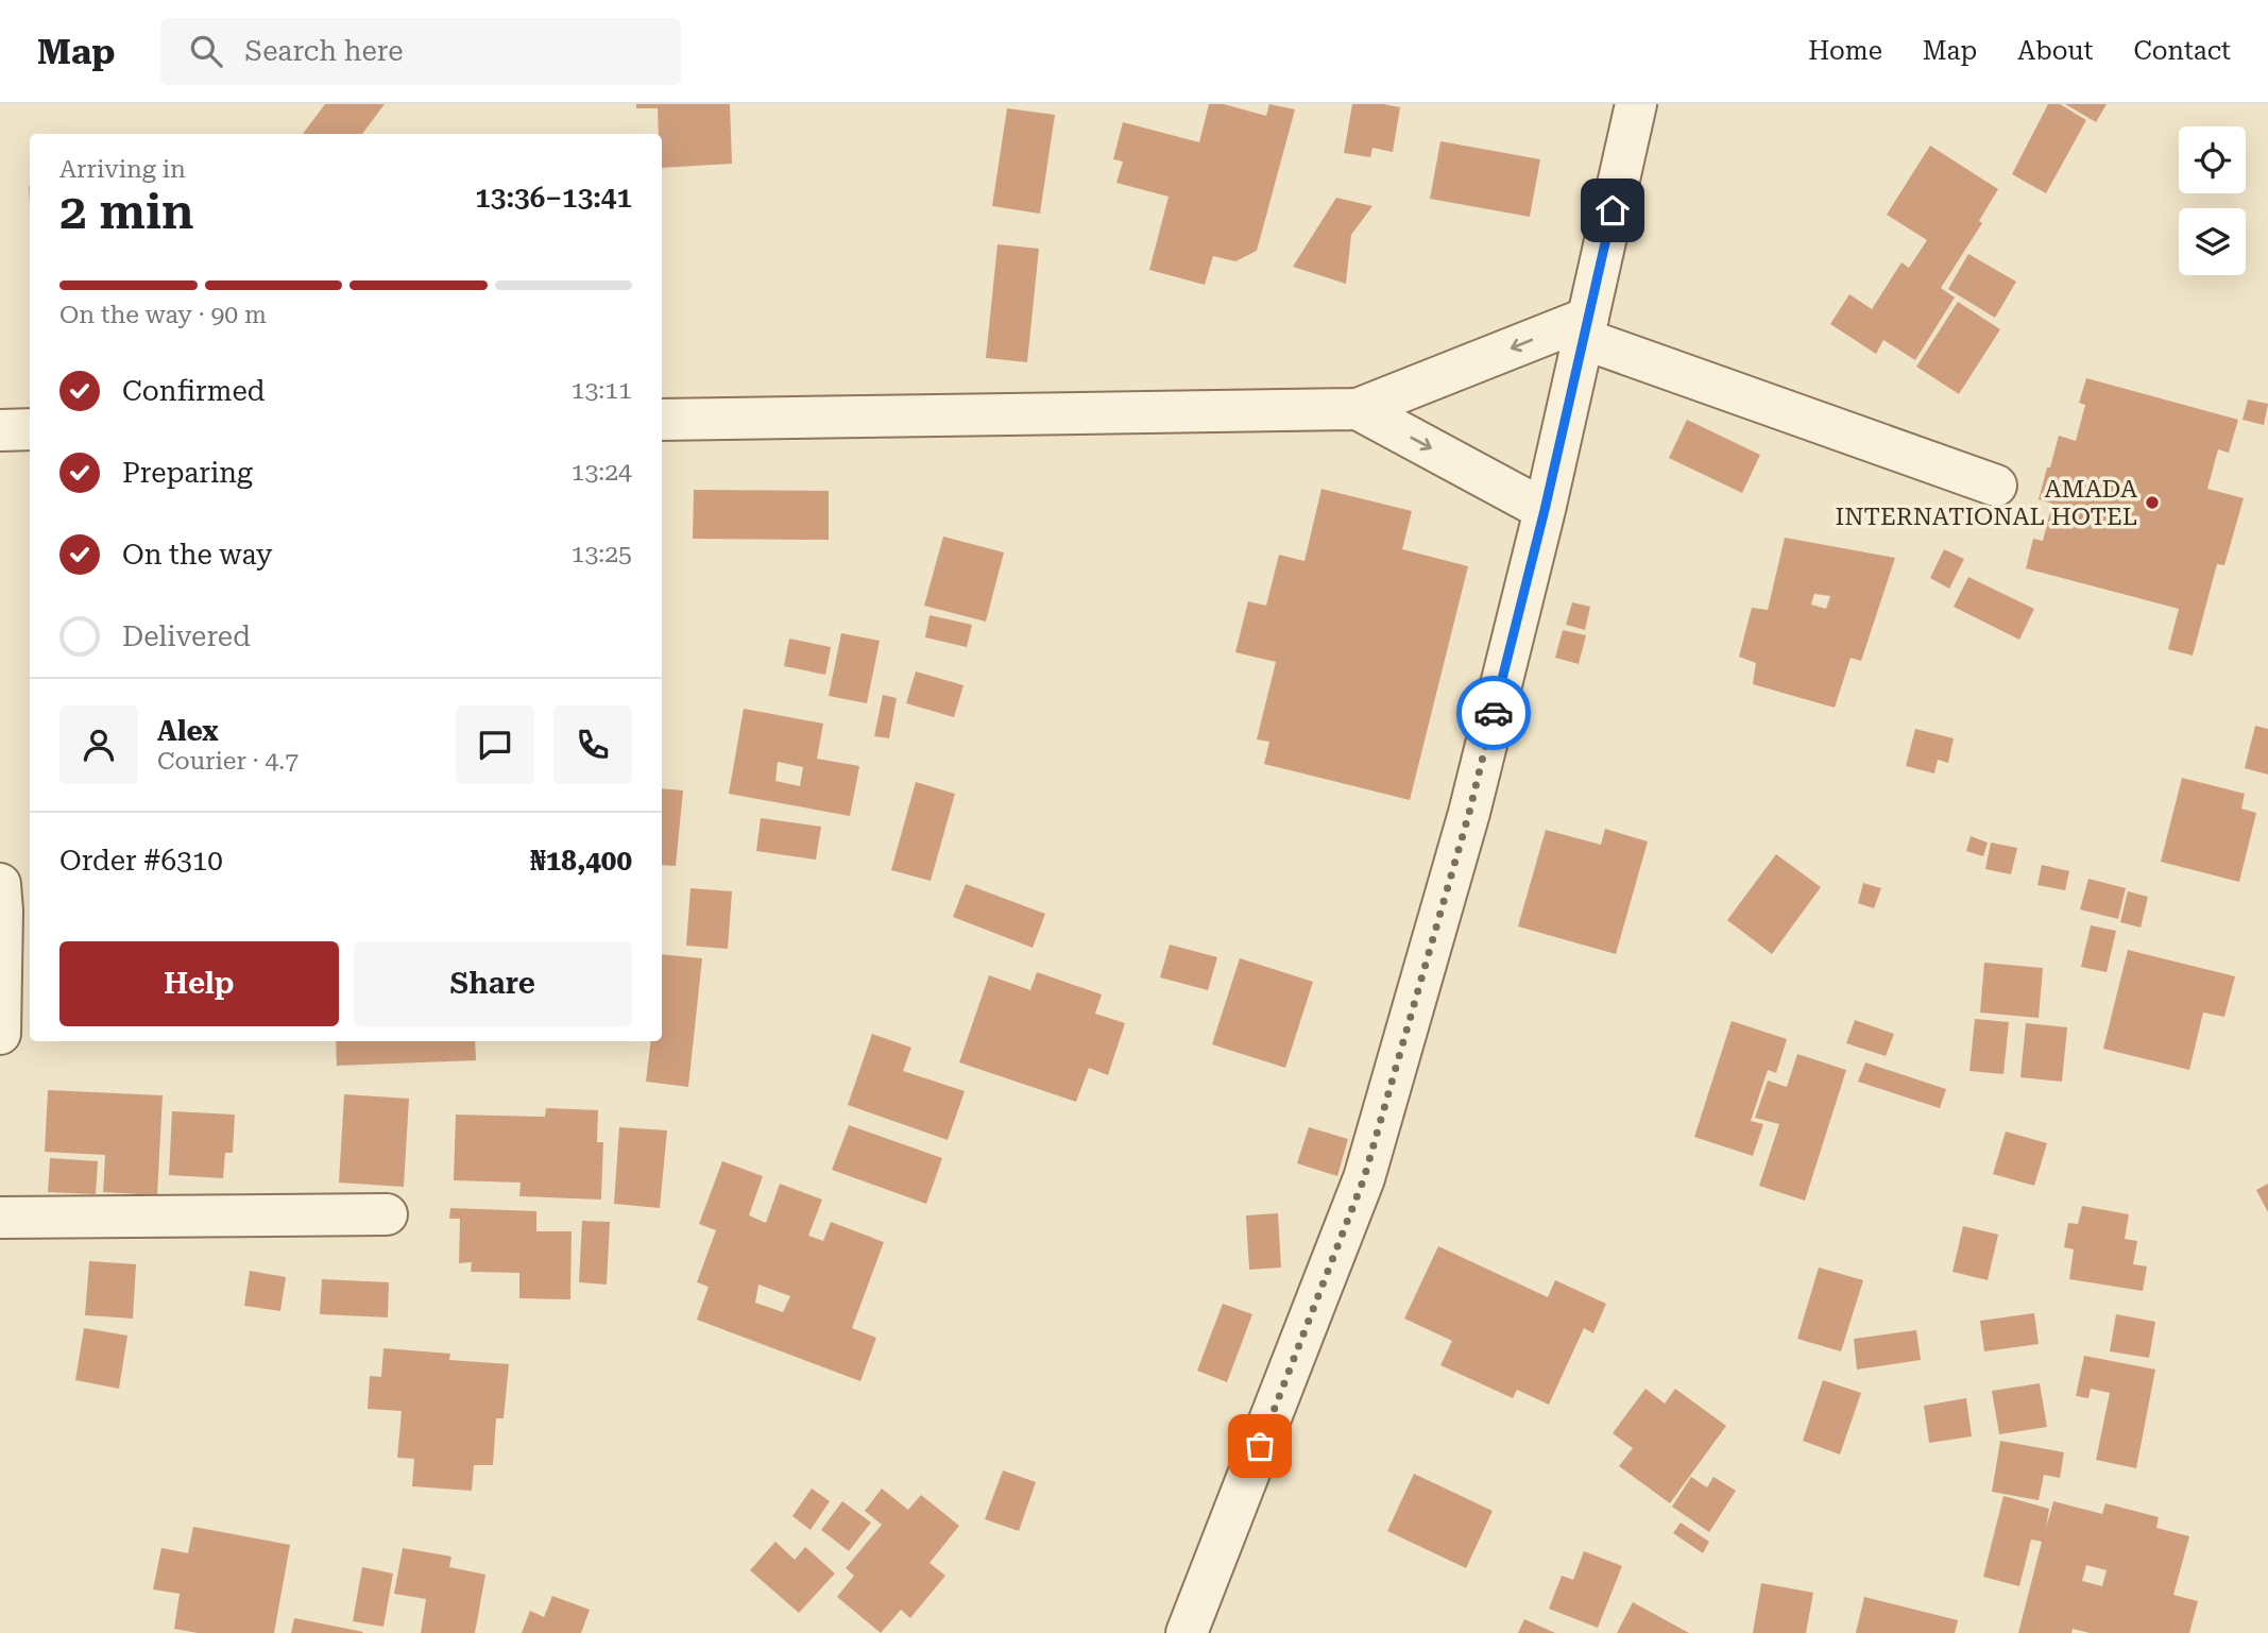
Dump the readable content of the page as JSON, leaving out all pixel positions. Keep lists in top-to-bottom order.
{
  "places": ["AMADA INTERNATIONAL HOTEL"],
  "page": {
    "header": "Map",
    "search": "Search here",
    "nav": [
      "Home",
      "Map",
      "About",
      "Contact"
    ],
    "heading": ["2 min", "Arriving in", "13:36–13:41"],
    "panel": [
      "Alex",
      "Courier · 4.7",
      "Order #6310",
      "₦18,400"
    ],
    "bar": "On the way · 90 m",
    "list": [
      ["Confirmed", "13:11"],
      ["Preparing", "13:24"],
      ["On the way", "13:25"],
      "Delivered"
    ],
    "buttons": ["Help", "Share"]
  }
}
